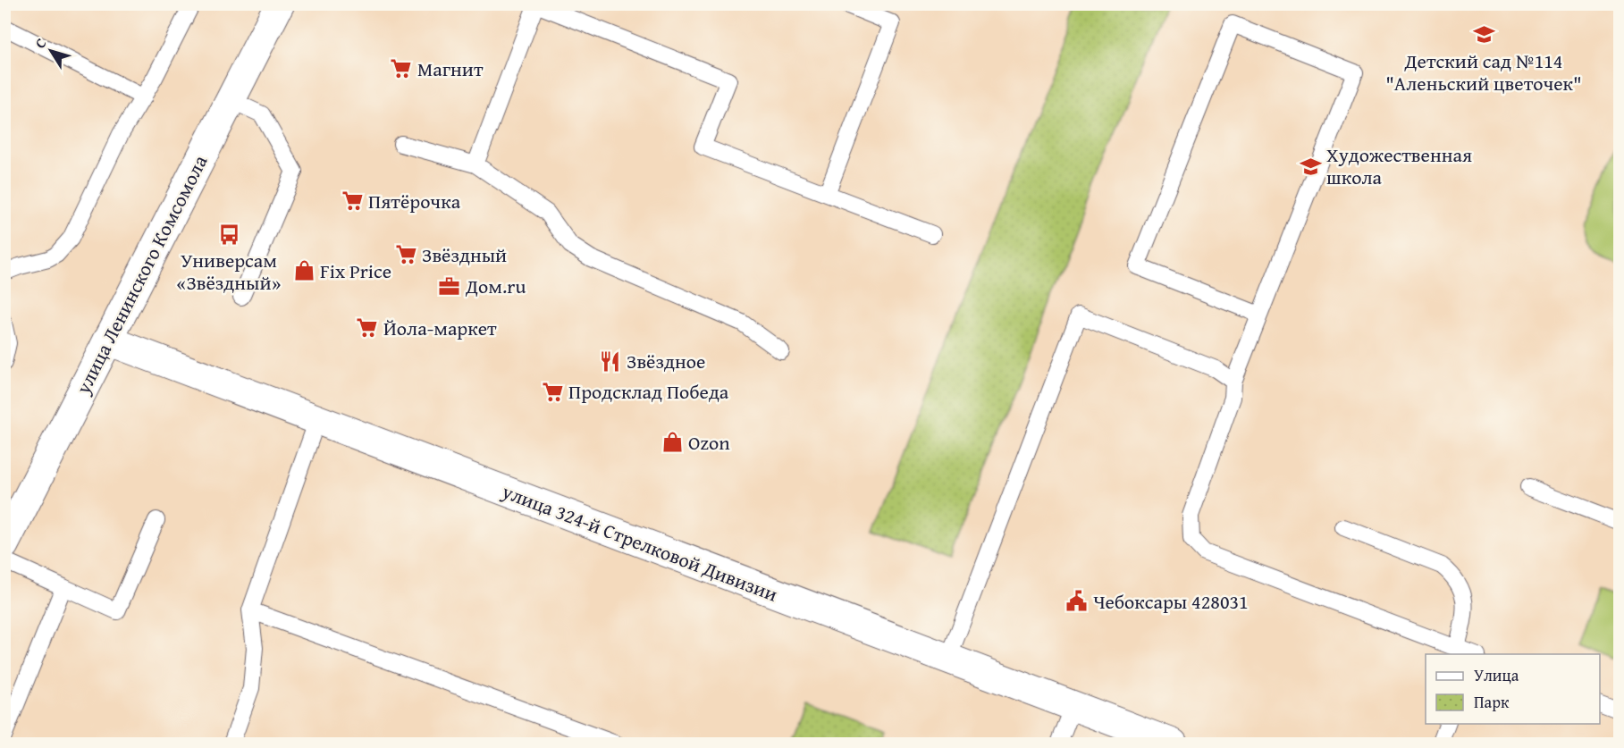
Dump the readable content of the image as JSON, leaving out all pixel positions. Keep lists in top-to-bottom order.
{
  "streets": {
    "street": ["улица Ленинского Комсомола", "улица 324-й Стрелковой Дивизии"]
  },
  "crossings": [
    ["улица Ленинского Комсомола", "улица 324-й Стрелковой Дивизии"]
  ],
  "places": {
    "school or university": ["Детский сад №114 \"Аленьский цветочек\"", "Художественная школа"],
    "supermarket": [
      "Магнит",
      "Пятёрочка",
      "Звёздный",
      "Йола-маркет",
      "Продсклад Победа"
    ],
    "bus stop": ["Универсам «Звёздный»"],
    "shop": ["Fix Price", "Ozon"],
    "office": ["Дом.ru"],
    "restaurant": ["Звёздное"],
    "public building": ["Чебоксары 428031"]
  },
  "legend": ["Улица", "Парк"],
  "north": "top left"
}
